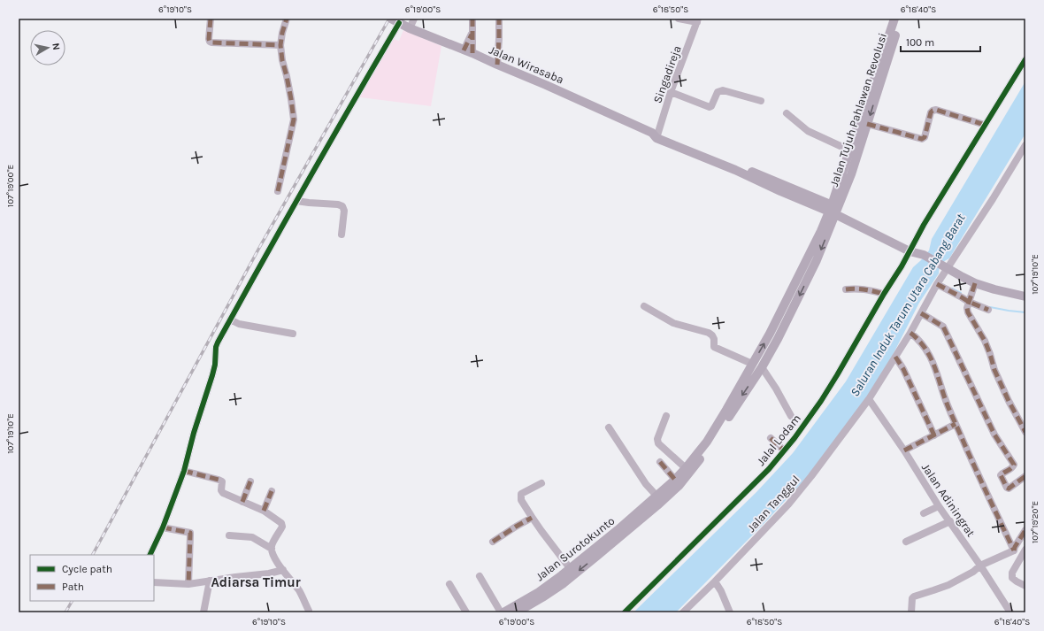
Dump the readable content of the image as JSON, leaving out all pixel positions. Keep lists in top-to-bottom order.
{
  "streets": {
    "main road": ["Jalan Wirasaba", "Jalan Tujuh Pahlawan Revolusi", "Jalan Surotokunto"],
    "street": [
      "Singadireja",
      "Jalal Lodam",
      "Jalan Adiningrat",
      "Jalan Tanggul"
    ]
  },
  "crossings": [
    ["Jalan Wirasaba", "Singadireja"],
    ["Jalan Wirasaba", "Jalan Tujuh Pahlawan Revolusi"],
    ["Jalan Wirasaba", "Jalal Lodam"],
    ["Jalan Wirasaba", "Jalan Tanggul"],
    ["Jalan Wirasaba", "Jalan Surotokunto"],
    ["Jalan Tujuh Pahlawan Revolusi", "Jalan Surotokunto"],
    ["Jalan Adiningrat", "Jalan Tanggul"]
  ],
  "districts": ["Adiarsa Timur"],
  "water": ["Saluran Induk Tarum Utara Cabang Barat"],
  "legend": ["Cycle path", "Path"],
  "scale_bar": "100 m",
  "north": "right",
  "coordinates": [
    "6°19'10\"S",
    "6°19'00\"S",
    "6°18'50\"S",
    "6°18'40\"S",
    "107°19'00\"E",
    "107°19'10\"E",
    "107°19'20\"E"
  ]
}
